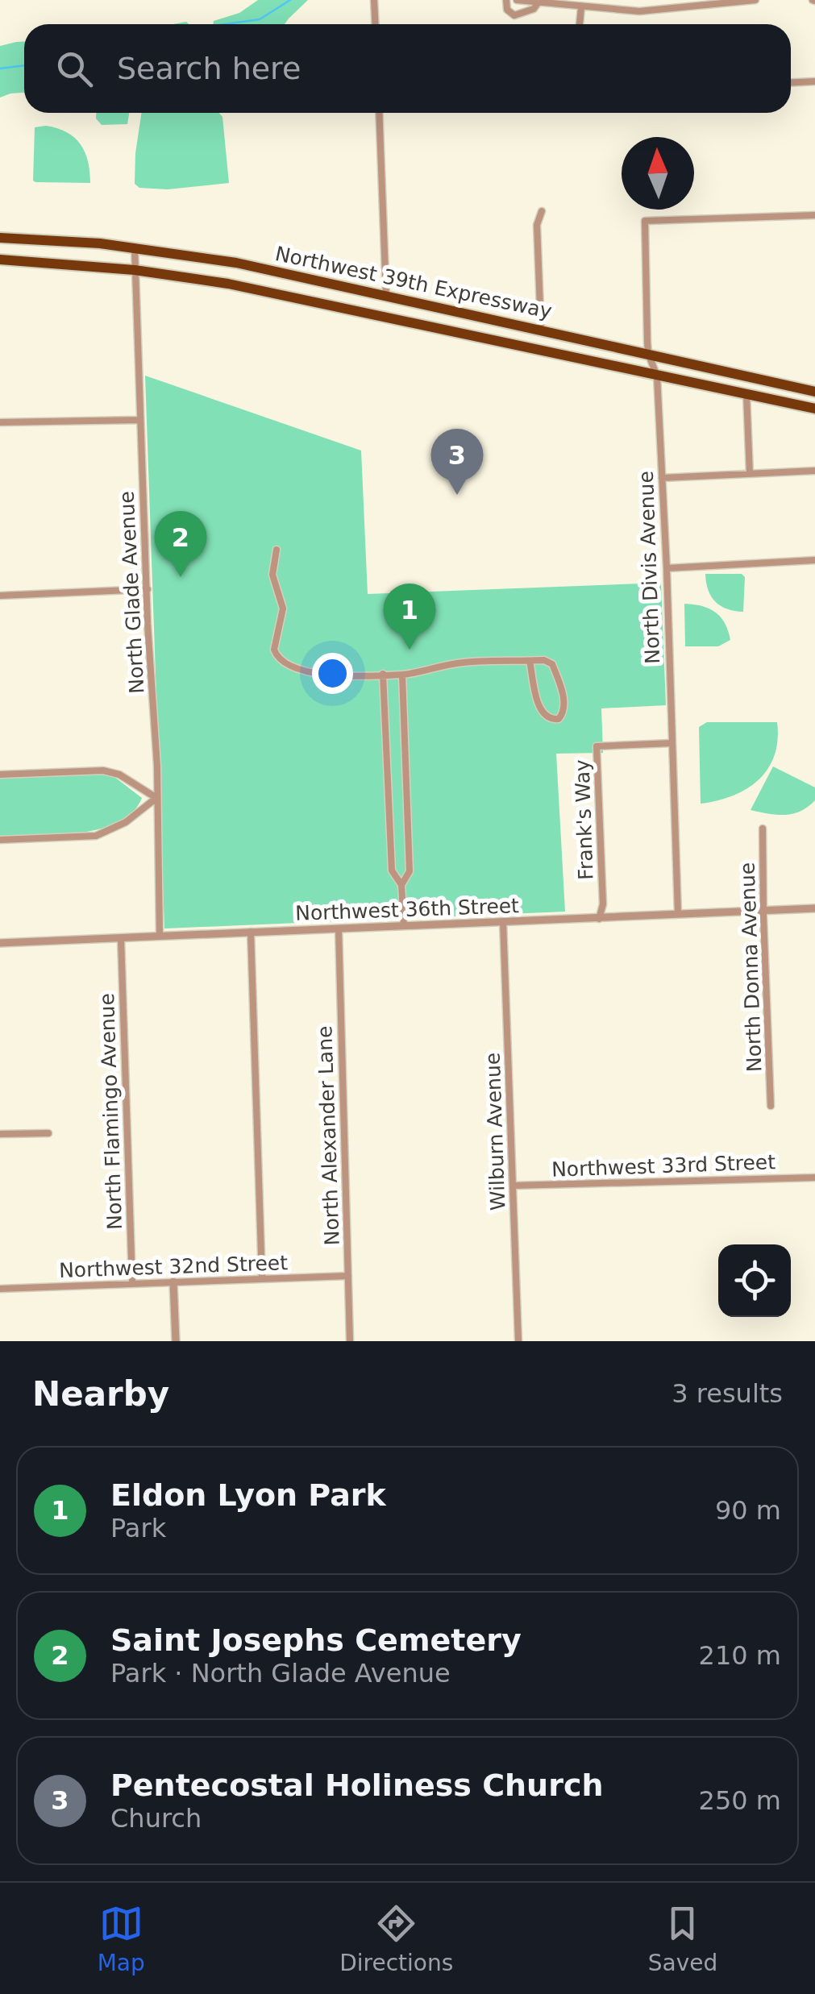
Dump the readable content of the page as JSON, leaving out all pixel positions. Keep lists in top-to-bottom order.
{
  "streets": {
    "highway": ["Northwest 39th Expressway"],
    "street": [
      "North Divis Avenue",
      "North Glade Avenue",
      "Frank's Way",
      "Northwest 36th Street",
      "North Donna Avenue",
      "North Flamingo Avenue",
      "Wilburn Avenue",
      "North Alexander Lane",
      "Northwest 33rd Street",
      "Northwest 32nd Street"
    ]
  },
  "crossings": [
    ["Northwest 39th Expressway", "North Divis Avenue"],
    ["Northwest 39th Expressway", "North Glade Avenue"],
    ["North Divis Avenue", "Frank's Way"],
    ["North Divis Avenue", "Northwest 36th Street"],
    ["North Glade Avenue", "Northwest 36th Street"],
    ["Frank's Way", "Northwest 36th Street"],
    ["Northwest 36th Street", "North Donna Avenue"],
    ["Northwest 36th Street", "North Flamingo Avenue"],
    ["Northwest 36th Street", "Wilburn Avenue"],
    ["Northwest 36th Street", "North Alexander Lane"],
    ["North Flamingo Avenue", "Northwest 32nd Street"],
    ["Wilburn Avenue", "Northwest 33rd Street"],
    ["North Alexander Lane", "Northwest 32nd Street"]
  ],
  "north": "top",
  "page": {
    "search": "Search here",
    "pins": ["3", "2", "1"],
    "heading": ["Nearby", "3 results"],
    "list": [
      {
        "mark": "1",
        "name": "Eldon Lyon Park",
        "note": "Park",
        "value": "90 m"
      },
      {
        "mark": "2",
        "name": "Saint Josephs Cemetery",
        "note": "Park · North Glade Avenue",
        "value": "210 m"
      },
      {
        "mark": "3",
        "name": "Pentecostal Holiness Church",
        "note": "Church",
        "value": "250 m"
      }
    ],
    "nav": ["Map", "Directions", "Saved"]
  }
}
